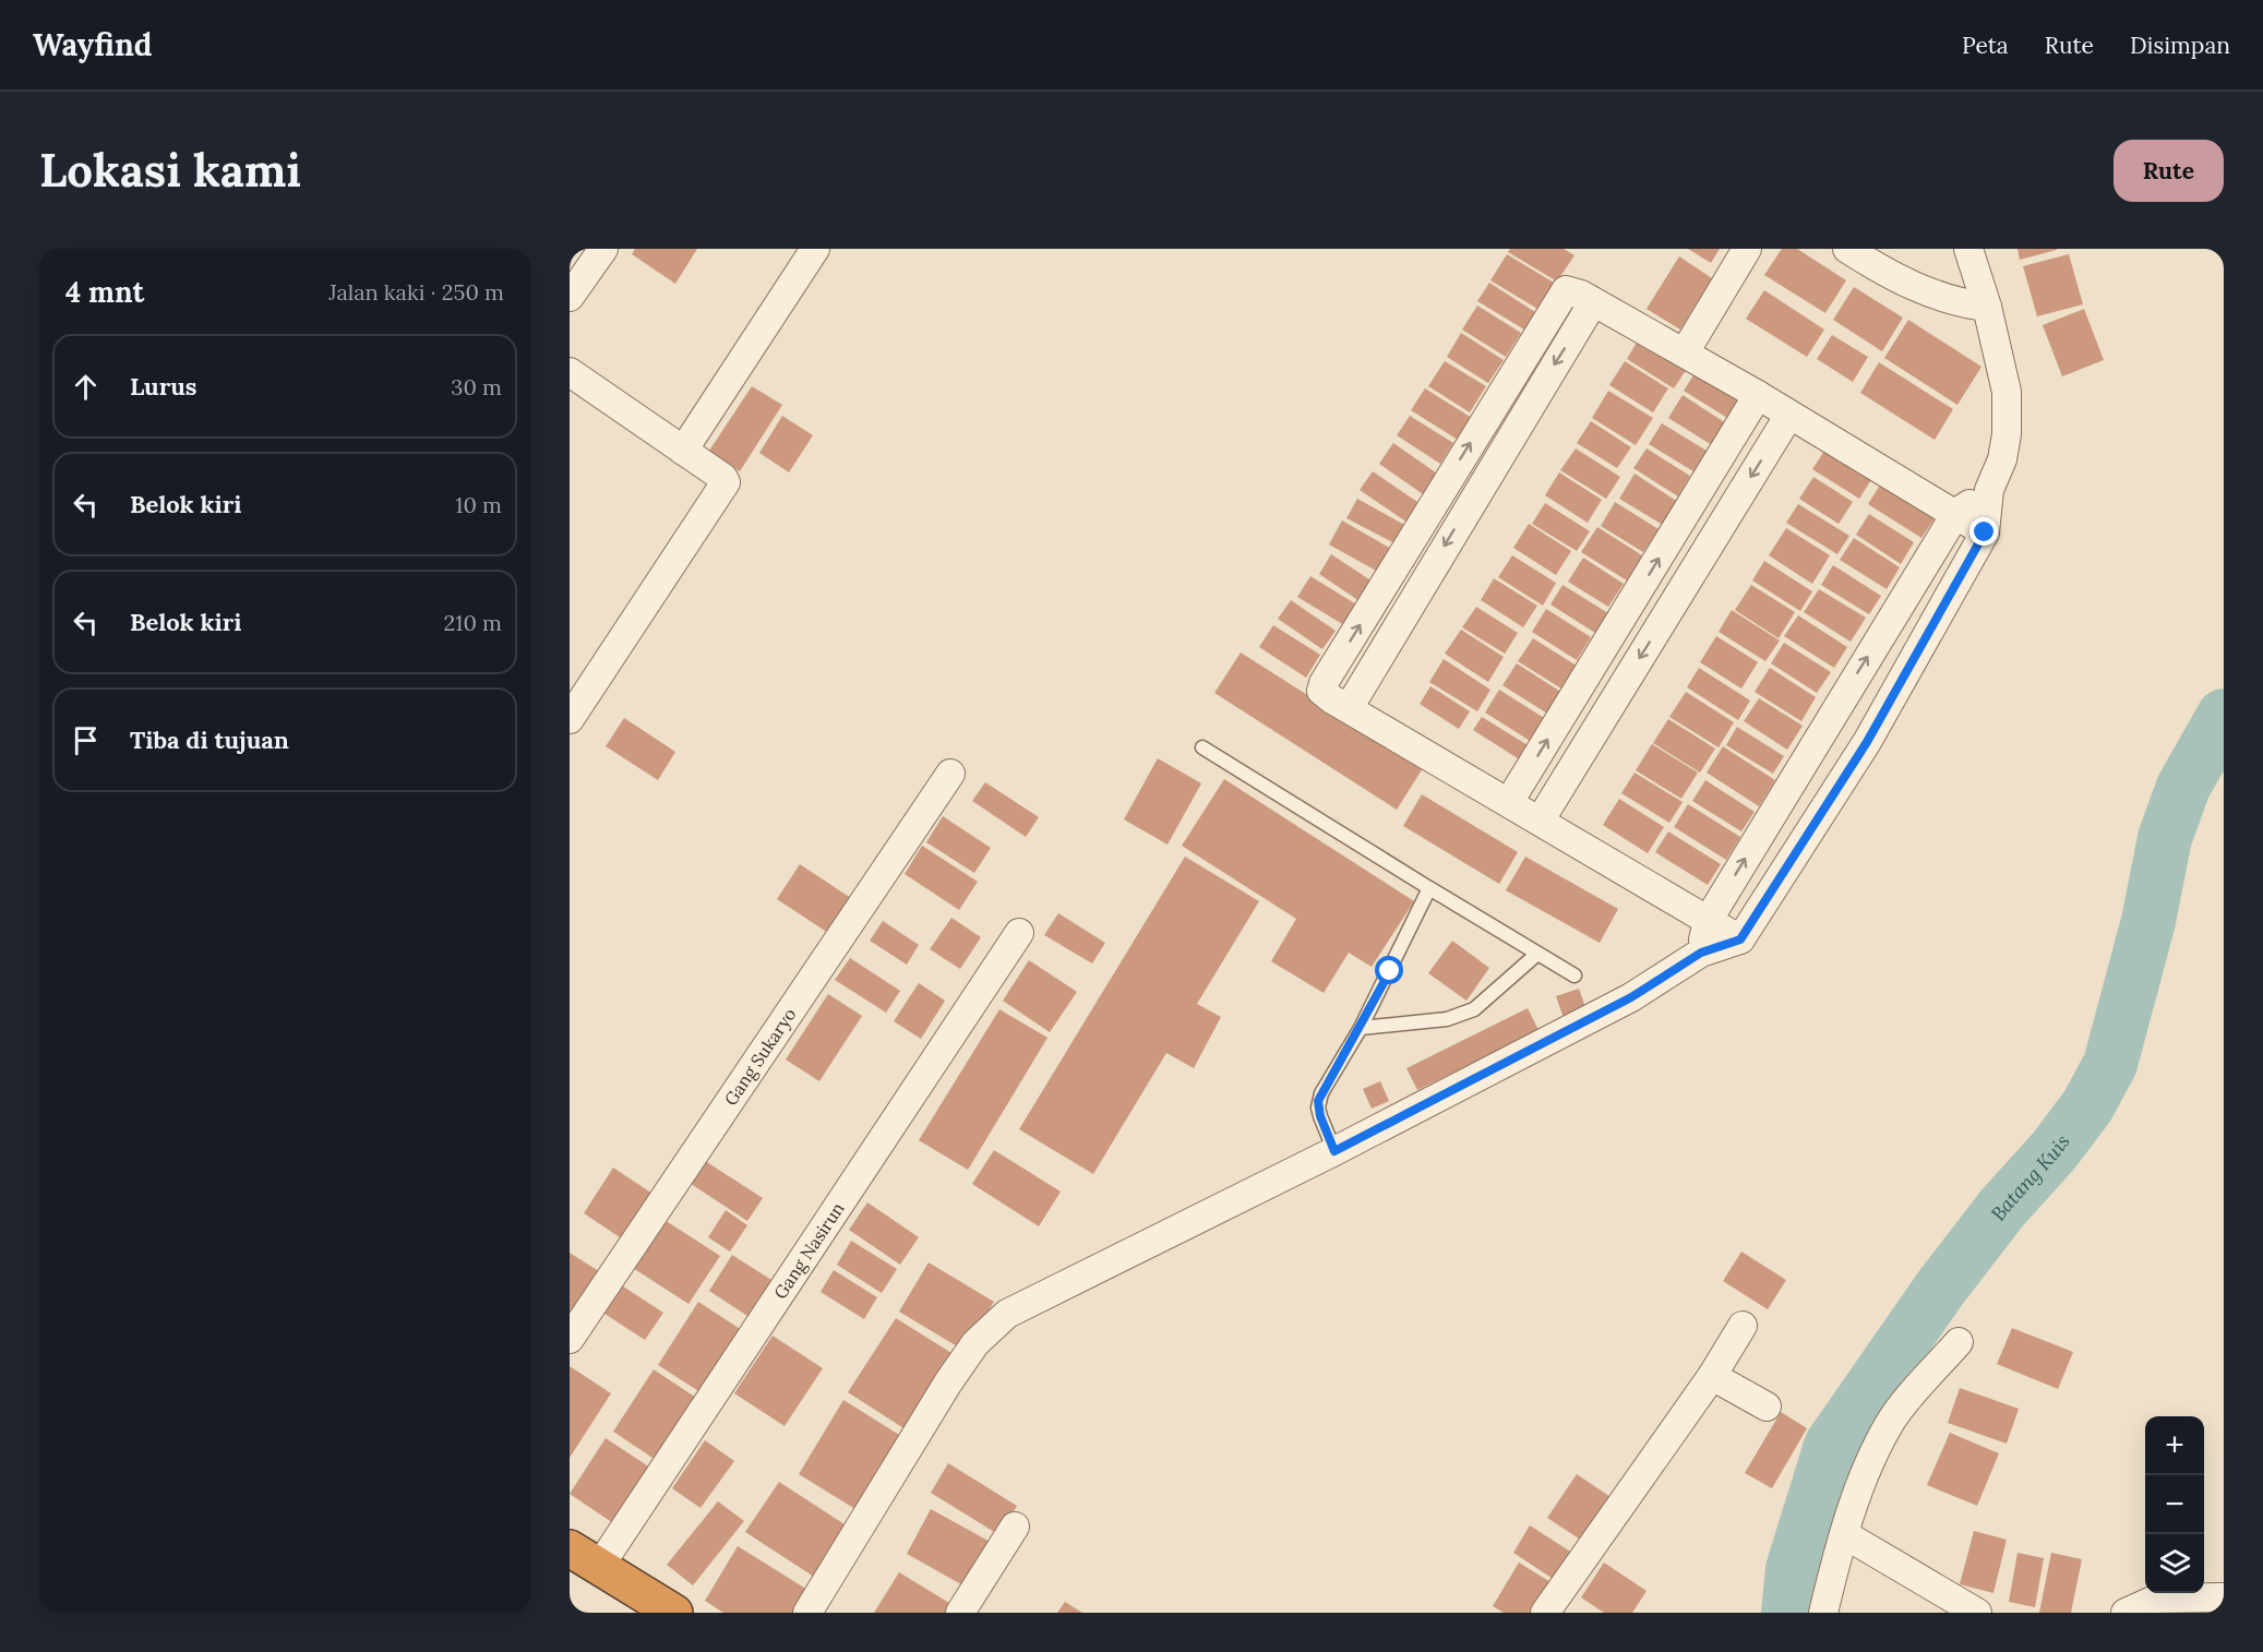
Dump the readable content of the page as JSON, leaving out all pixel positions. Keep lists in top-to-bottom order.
{
  "streets": {
    "street": ["Gang Sukaryo", "Gang Nasirun"]
  },
  "water": ["Batang Kuis"],
  "page": {
    "header": "Wayfind",
    "nav": ["Peta", "Rute", "Disimpan"],
    "buttons": "Rute",
    "title": "Lokasi kami",
    "heading": ["4 mnt", "Jalan kaki · 250 m"],
    "list": [
      ["Lurus", "30 m"],
      ["Belok kiri", "10 m"],
      ["Belok kiri", "210 m"],
      "Tiba di tujuan"
    ],
    "map_buttons": ["+", "−"]
  }
}
